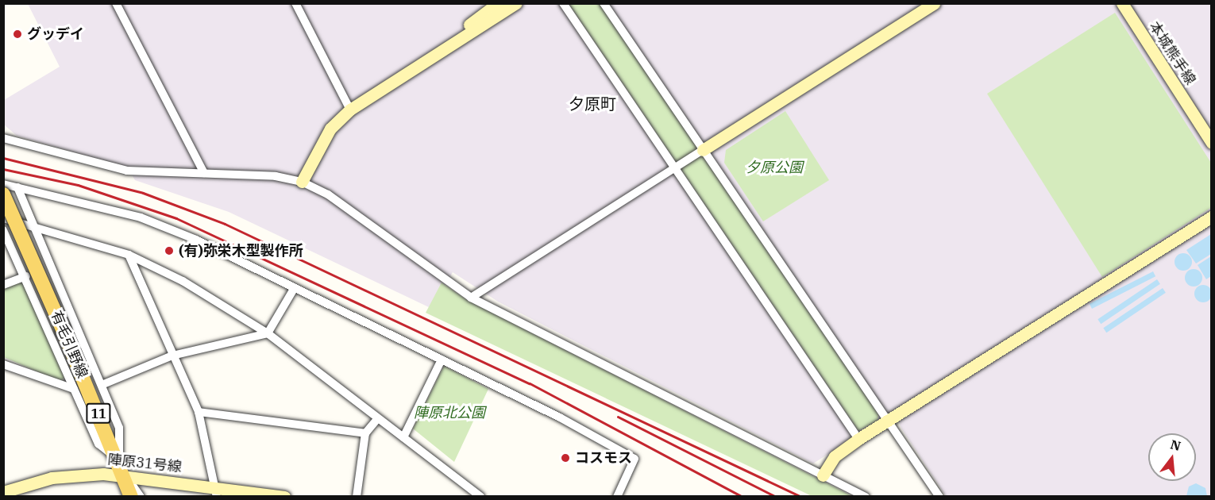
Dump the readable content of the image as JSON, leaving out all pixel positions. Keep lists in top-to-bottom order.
{
  "streets": {
    "main road": ["有毛引野線", "11"],
    "street": ["本城熊手線", "陣原31号線"]
  },
  "crossings": [
    ["有毛引野線", "陣原31号線"]
  ],
  "districts": ["夕原町"],
  "parks": ["夕原公園", "陣原北公園"],
  "places": ["グッデイ", "(有)弥栄木型製作所", "コスモス"],
  "north": "top"
}
